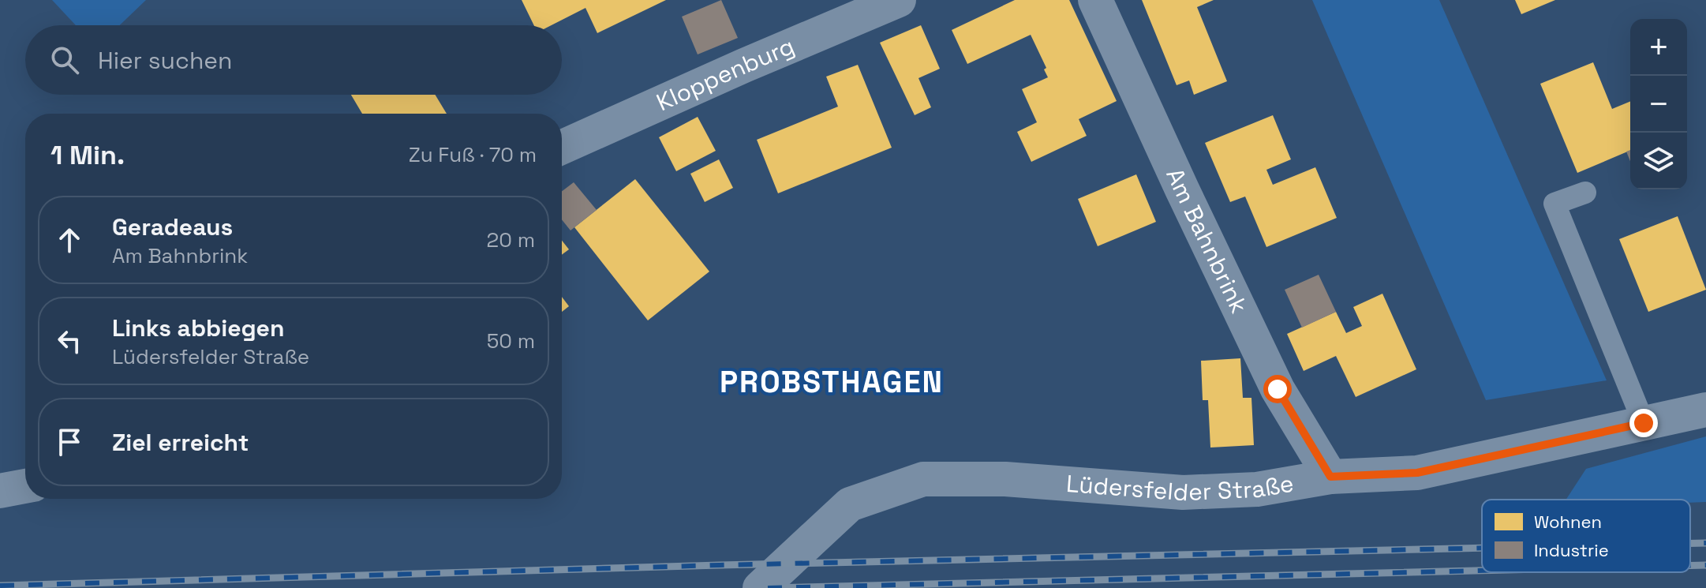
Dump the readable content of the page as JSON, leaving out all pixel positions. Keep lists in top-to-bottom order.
{
  "streets": {
    "street": ["Kloppenburg", "Am Bahnbrink", "Lüdersfelder Straße"]
  },
  "crossings": [
    ["Am Bahnbrink", "Lüdersfelder Straße"]
  ],
  "districts": ["PROBSTHAGEN"],
  "legend": ["Wohnen", "Industrie"],
  "page": {
    "map_buttons": ["+", "−"],
    "search": "Hier suchen",
    "heading": ["1 Min.", "Zu Fuß · 70 m"],
    "list": [
      ["Geradeaus", "Am Bahnbrink", "20 m"],
      ["Links abbiegen", "Lüdersfelder Straße", "50 m"],
      "Ziel erreicht"
    ]
  }
}
